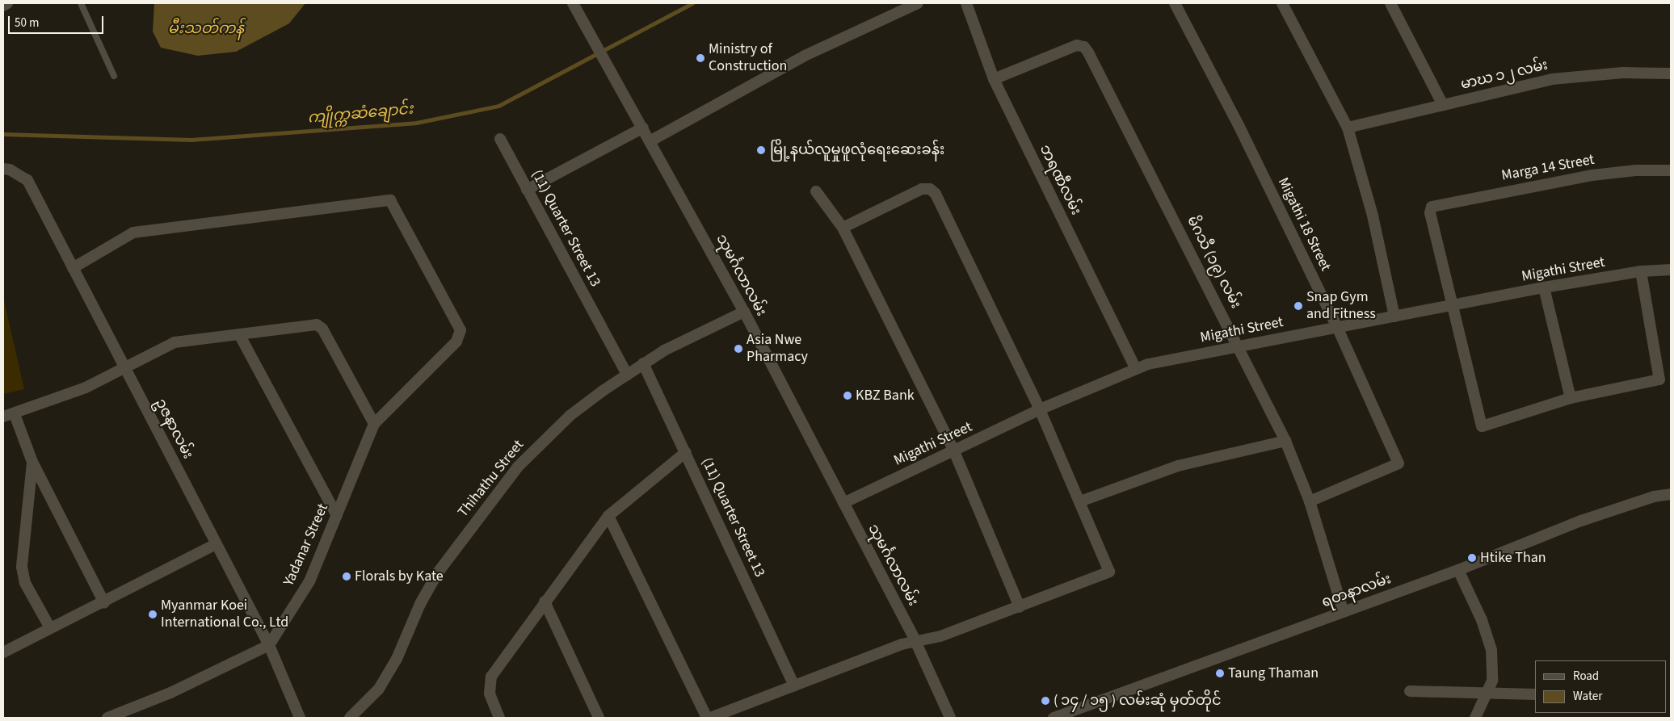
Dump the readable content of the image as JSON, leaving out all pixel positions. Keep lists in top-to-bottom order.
{
  "streets": {
    "street": [
      "မာဃ ၁၂ လမ်း",
      "Marga 14 Street",
      "ဘရဏီလမ်း",
      "Migathi 18 Street",
      "(11) Quarter Street 13",
      "မိဂသီ (၁၉) လမ်း",
      "Migathi Street",
      "သုမင်္ဂလာလမ်း",
      "ဥဇနာလမ်း",
      "Thihathu Street",
      "Yadanar Street",
      "ရတနာလမ်း"
    ]
  },
  "crossings": [
    ["Marga 14 Street", "Migathi Street"],
    ["ဘရဏီလမ်း", "မိဂသီ (၁၉) လမ်း"],
    ["ဘရဏီလမ်း", "Migathi Street"],
    ["Migathi 18 Street", "မိဂသီ (၁၉) လမ်း"],
    ["Migathi 18 Street", "Migathi Street"],
    ["(11) Quarter Street 13", "Thihathu Street"],
    ["မိဂသီ (၁၉) လမ်း", "Migathi Street"],
    ["မိဂသီ (၁၉) လမ်း", "ရတနာလမ်း"],
    ["Migathi Street", "သုမင်္ဂလာလမ်း"],
    ["သုမင်္ဂလာလမ်း", "Thihathu Street"],
    ["ဥဇနာလမ်း", "Yadanar Street"]
  ],
  "water": ["မီးသတ်ကန်", "ကျိုက္ကဆံချောင်း"],
  "places": [
    "Ministry of Construction",
    "မြို့နယ်လူမှုဖူလုံရေးဆေးခန်း",
    "Snap Gym and Fitness",
    "Asia Nwe Pharmacy",
    "KBZ Bank",
    "Htike Than",
    "Florals by Kate",
    "Myanmar Koei International Co., Ltd",
    "Taung Thaman",
    "( ၁၄ / ၁၅ ) လမ်းဆုံ မှတ်တိုင်"
  ],
  "legend": ["Road", "Water"],
  "scale_bar": "50 m"
}
